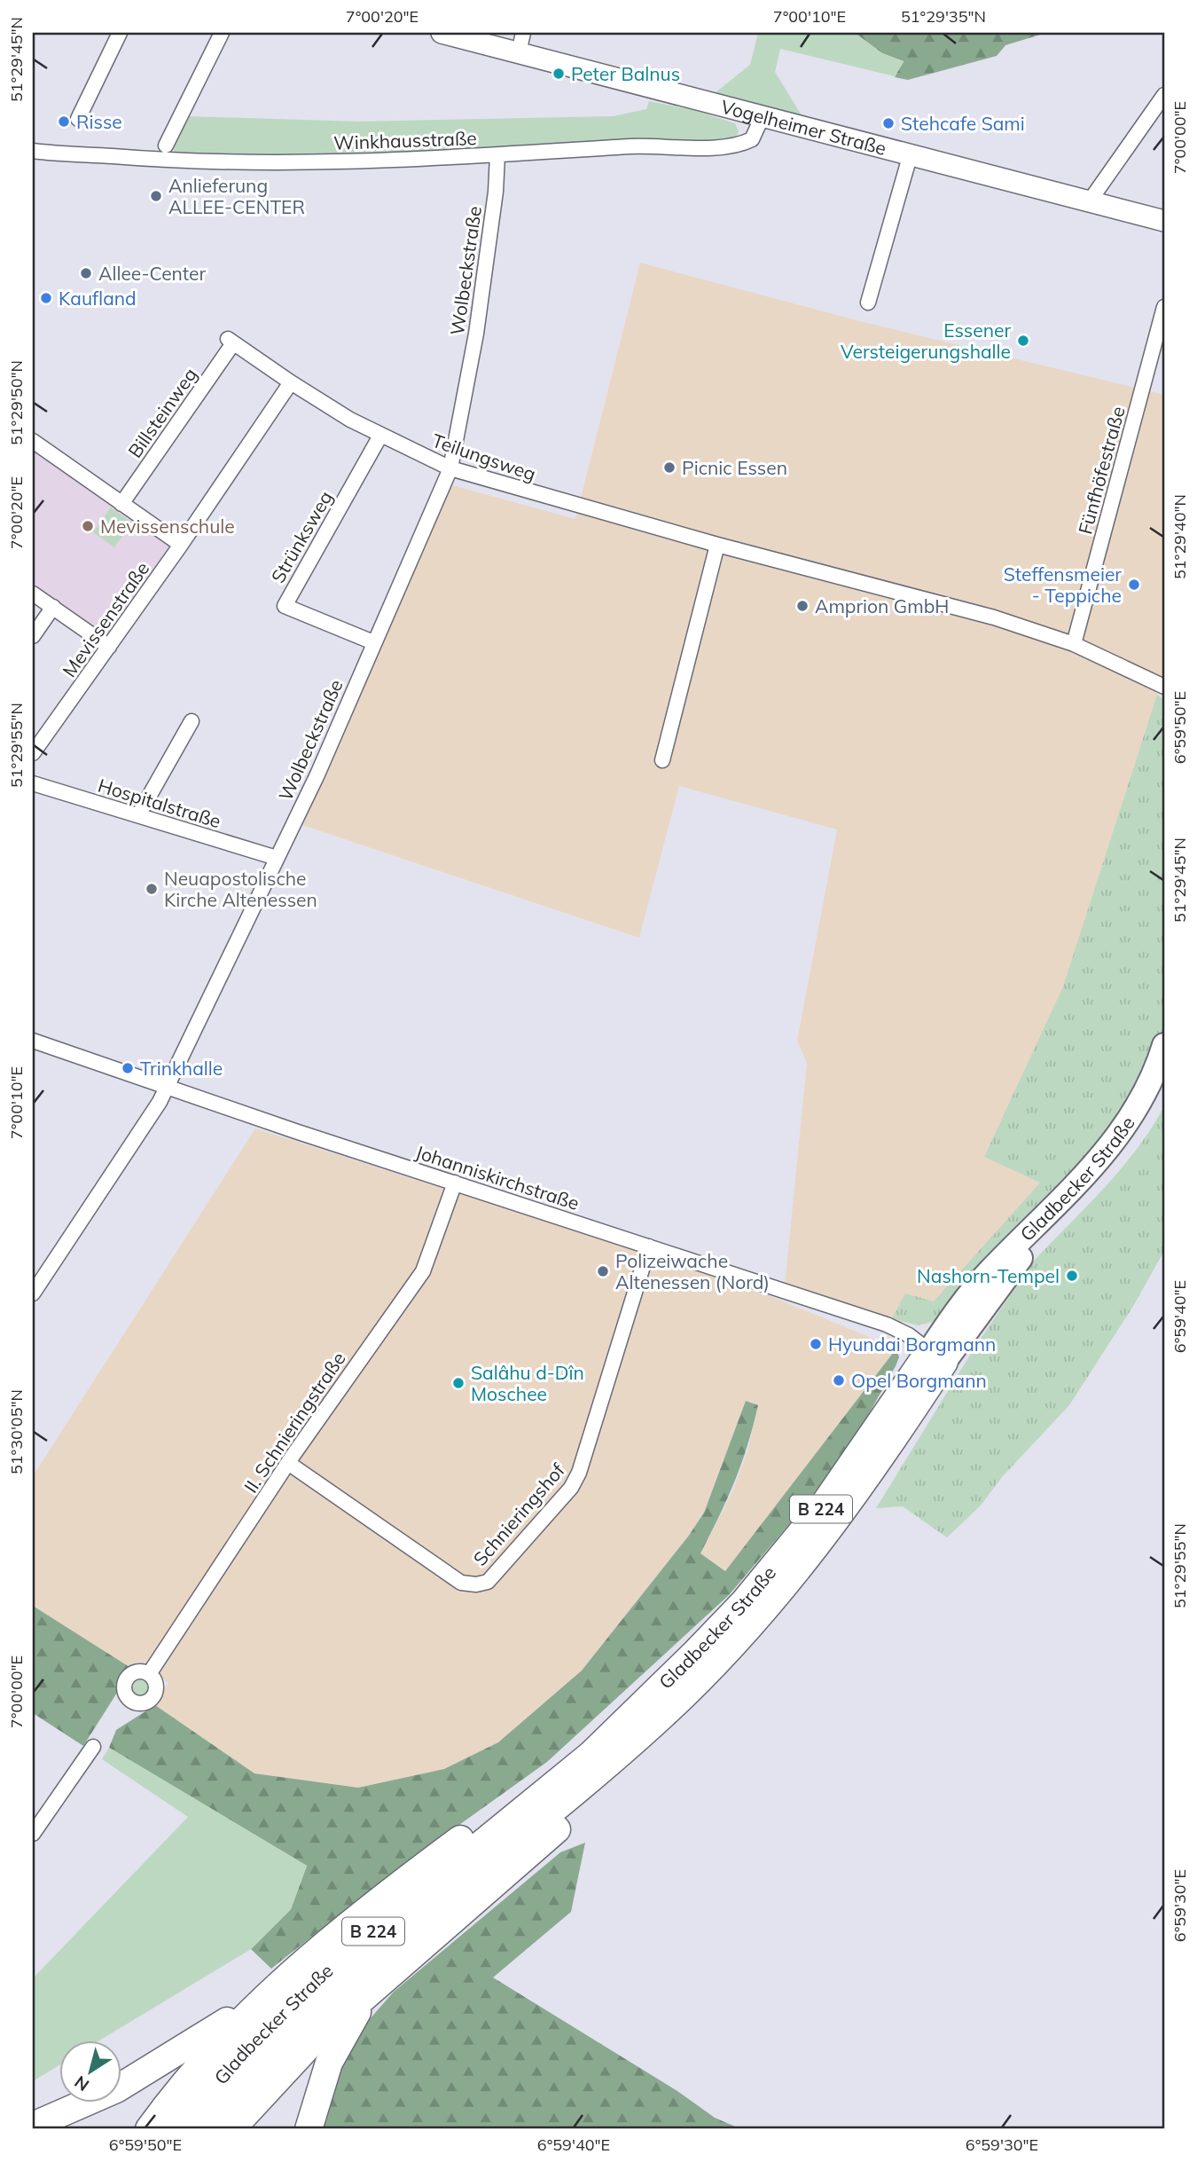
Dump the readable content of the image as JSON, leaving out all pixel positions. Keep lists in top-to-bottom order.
{
  "streets": {
    "highway": ["Gladbecker Straße", "B 224"],
    "main road": ["Vogelheimer Straße"],
    "street": [
      "Winkhausstraße",
      "Wolbeckstraße",
      "Billsteinweg",
      "Teilungsweg",
      "Fünfhöfestraße",
      "Strünksweg",
      "Mevissenstraße",
      "Hospitalstraße",
      "Johanniskirchstraße",
      "II. Schnieringstraße",
      "Schnieringshof"
    ]
  },
  "crossings": [
    ["Vogelheimer Straße", "Winkhausstraße"],
    ["Winkhausstraße", "Wolbeckstraße"],
    ["Wolbeckstraße", "Teilungsweg"],
    ["Wolbeckstraße", "Strünksweg"],
    ["Wolbeckstraße", "Hospitalstraße"],
    ["Wolbeckstraße", "Johanniskirchstraße"],
    ["Billsteinweg", "Teilungsweg"],
    ["Teilungsweg", "Fünfhöfestraße"],
    ["Teilungsweg", "Strünksweg"],
    ["Teilungsweg", "Mevissenstraße"],
    ["Johanniskirchstraße", "Gladbecker Straße"],
    ["Johanniskirchstraße", "II. Schnieringstraße"],
    ["Johanniskirchstraße", "Schnieringshof"],
    ["II. Schnieringstraße", "Schnieringshof"]
  ],
  "places": [
    "Peter Balnus",
    "Risse",
    "Stehcafe Sami",
    "Anlieferung ALLEE-CENTER",
    "Allee-Center",
    "Kaufland",
    "Essener Versteigerungshalle",
    "Picnic Essen",
    "Mevissenschule",
    "Steffensmeier - Teppiche",
    "Amprion GmbH",
    "Neuapostolische Kirche Altenessen",
    "Trinkhalle",
    "Polizeiwache Altenessen (Nord)",
    "Nashorn-Tempel",
    "Hyundai Borgmann",
    "Opel Borgmann",
    "Salâhu d-Dîn Moschee"
  ],
  "north": "bottom left",
  "coordinates": [
    "7°00'20\"E",
    "7°00'10\"E",
    "51°29'35\"N",
    "51°29'45\"N",
    "7°00'00\"E",
    "51°29'50\"N",
    "51°29'40\"N",
    "6°59'50\"E",
    "51°29'55\"N",
    "6°59'40\"E",
    "51°30'05\"N",
    "6°59'30\"E"
  ]
}
